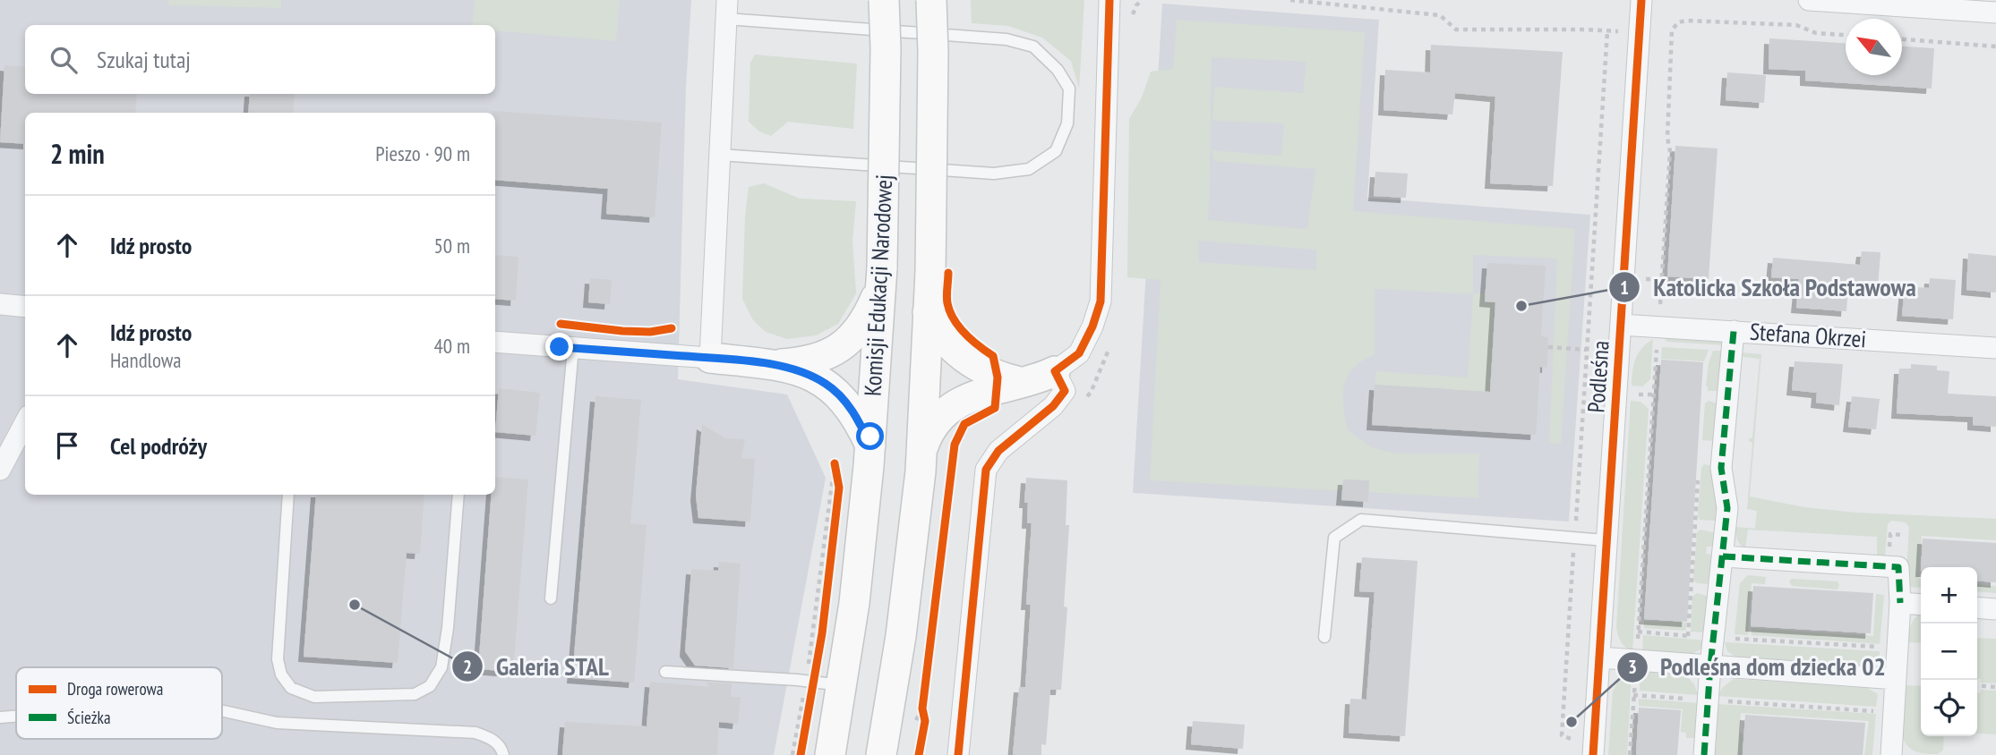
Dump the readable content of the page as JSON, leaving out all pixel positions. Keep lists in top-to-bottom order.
{
  "streets": {
    "main road": ["Komisji Edukacji Narodowej"],
    "street": ["Stefana Okrzei", "Podleśna"]
  },
  "crossings": [
    ["Stefana Okrzei", "Podleśna"]
  ],
  "places": ["Katolicka Szkoła Podstawowa", "Galeria STAL", "Podleśna dom dziecka 02"],
  "legend": ["Droga rowerowa", "Ścieżka"],
  "north": "top left",
  "page": {
    "search": "Szukaj tutaj",
    "heading": ["2 min", "Pieszo · 90 m"],
    "list": [
      ["Idź prosto", "50 m"],
      ["Idź prosto", "Handlowa", "40 m"],
      "Cel podróży"
    ],
    "map_buttons": ["+", "−"]
  }
}
